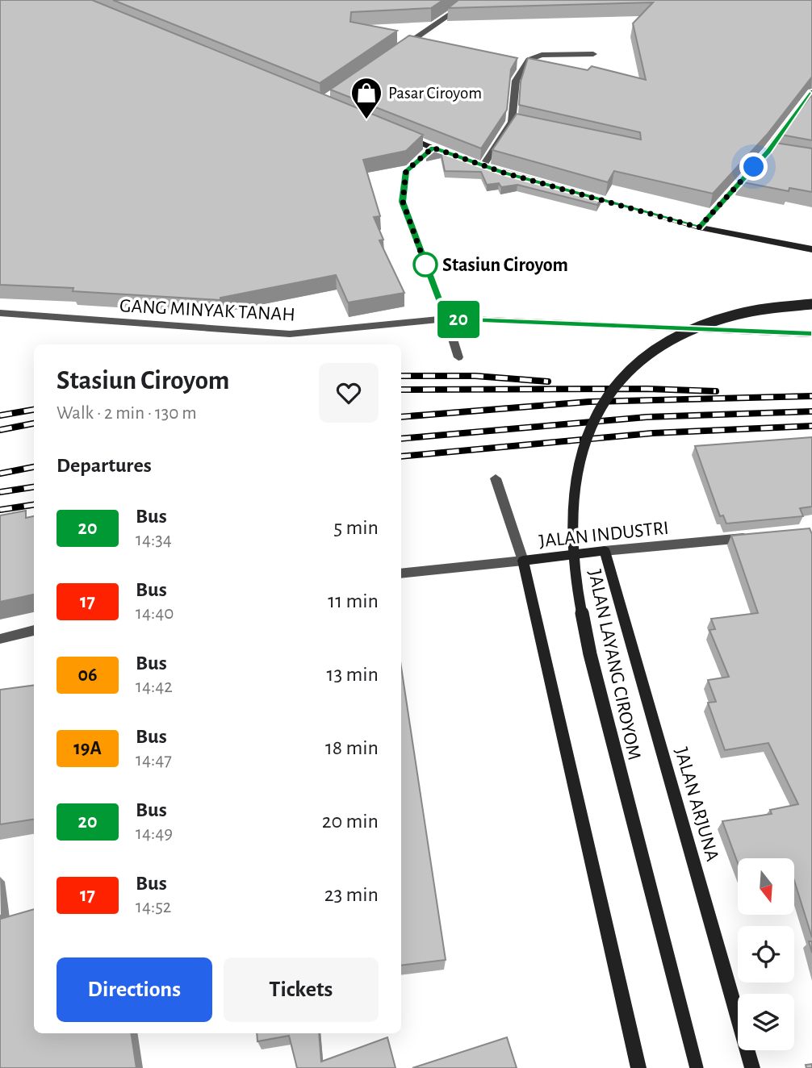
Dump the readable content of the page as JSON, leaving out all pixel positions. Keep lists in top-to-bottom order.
{
  "streets": {
    "main road": ["JALAN INDUSTRI", "JALAN LAYANG CIROYOM", "JALAN ARJUNA"],
    "street": ["GANG MINYAK TANAH"]
  },
  "crossings": [
    ["JALAN INDUSTRI", "JALAN ARJUNA"]
  ],
  "places": {
    "shop": ["Pasar Ciroyom"],
    "other": ["Stasiun Ciroyom"]
  },
  "lines": ["bus line 20"],
  "north": "bottom",
  "page": {
    "on_map": "20",
    "heading": [
      ["Stasiun Ciroyom", "Walk · 2 min · 130 m"],
      "Departures"
    ],
    "list": [
      {
        "mark": "20",
        "name": "Bus",
        "note": "14:34",
        "value": "5 min"
      },
      {
        "mark": "17",
        "name": "Bus",
        "note": "14:40",
        "value": "11 min"
      },
      {
        "mark": "06",
        "name": "Bus",
        "note": "14:42",
        "value": "13 min"
      },
      {
        "mark": "19A",
        "name": "Bus",
        "note": "14:47",
        "value": "18 min"
      },
      {
        "mark": "20",
        "name": "Bus",
        "note": "14:49",
        "value": "20 min"
      },
      {
        "mark": "17",
        "name": "Bus",
        "note": "14:52",
        "value": "23 min"
      }
    ],
    "buttons": ["Directions", "Tickets"]
  }
}
